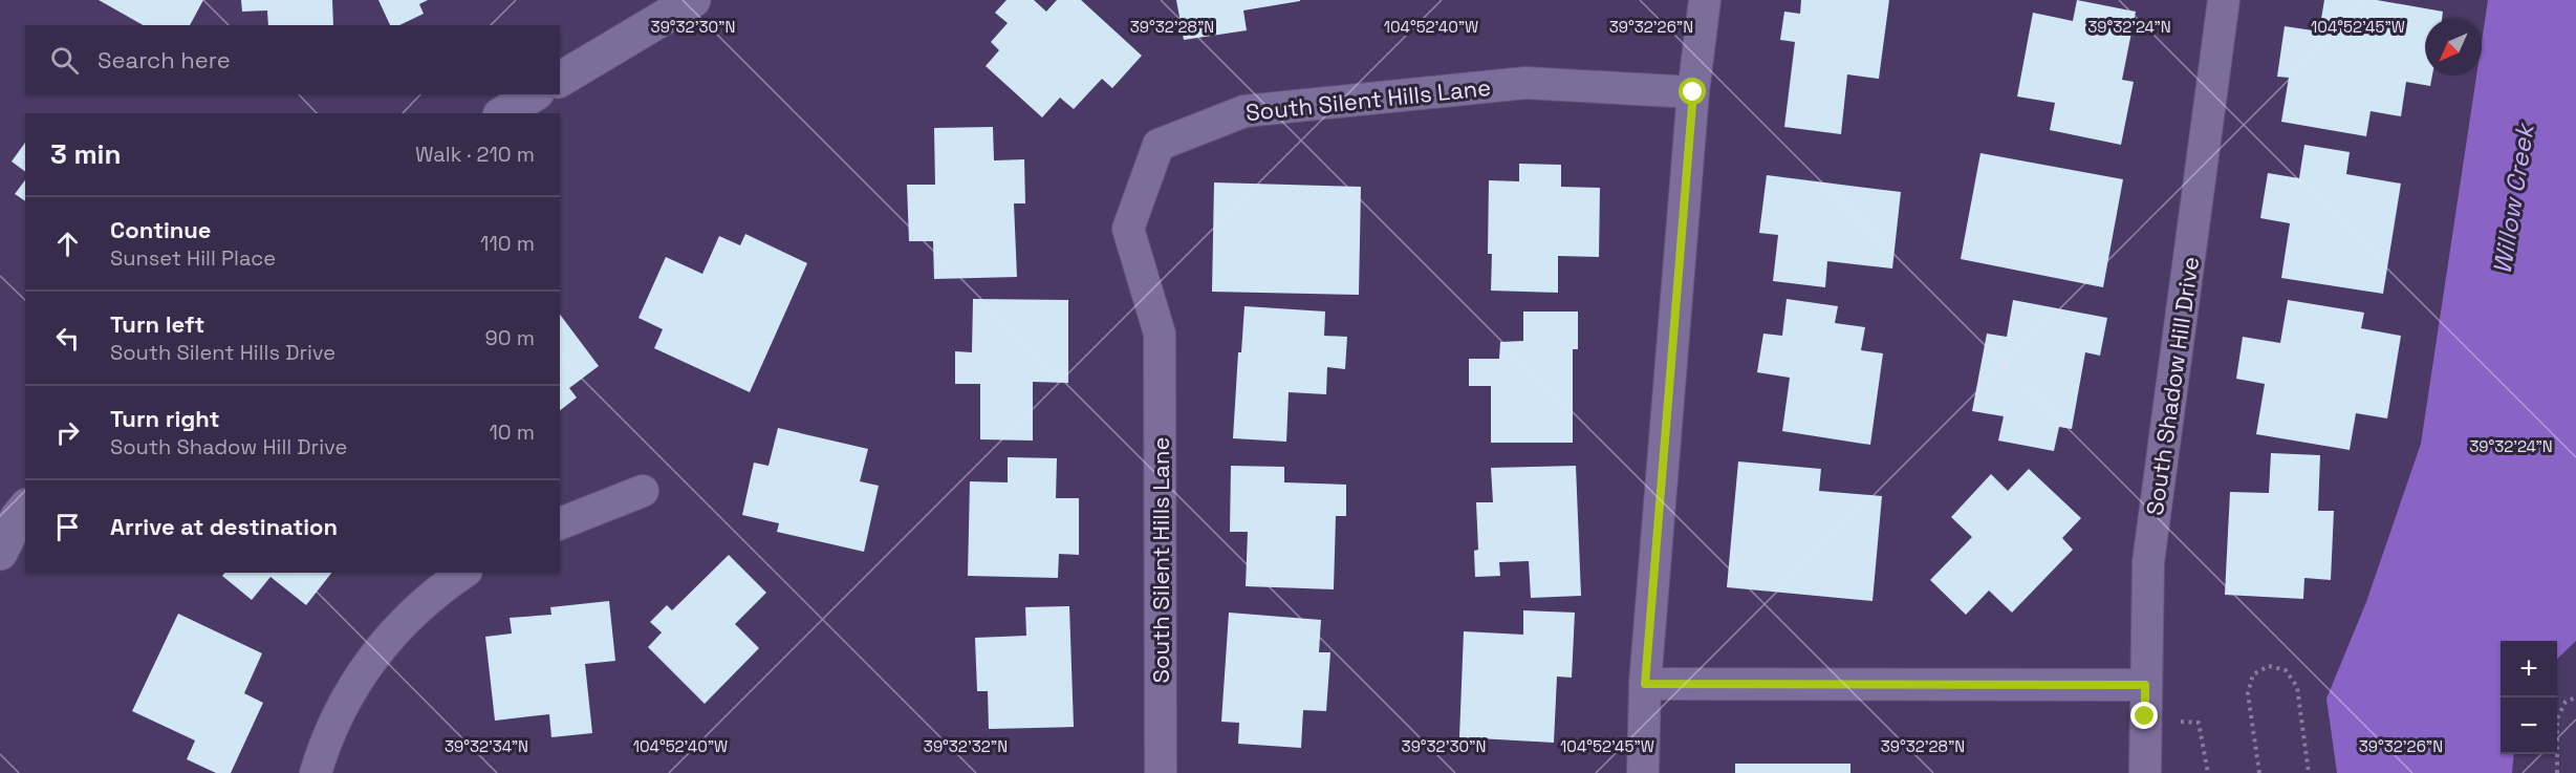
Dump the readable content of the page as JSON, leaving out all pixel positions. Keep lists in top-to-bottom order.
{
  "streets": {
    "street": ["South Silent Hills Lane", "South Shadow Hill Drive"]
  },
  "water": ["Willow Creek"],
  "north": "bottom left",
  "page": {
    "search": "Search here",
    "heading": ["3 min", "Walk · 210 m"],
    "list": [
      ["Continue", "Sunset Hill Place", "110 m"],
      ["Turn left", "South Silent Hills Drive", "90 m"],
      ["Turn right", "South Shadow Hill Drive", "10 m"],
      "Arrive at destination"
    ],
    "map_buttons": ["+", "−"]
  },
  "coordinates": [
    "39°32'30\"N",
    "39°32'28\"N",
    "104°52'40\"W",
    "39°32'26\"N",
    "39°32'24\"N",
    "104°52'45\"W",
    "39°32'34\"N",
    "39°32'32\"N"
  ]
}
